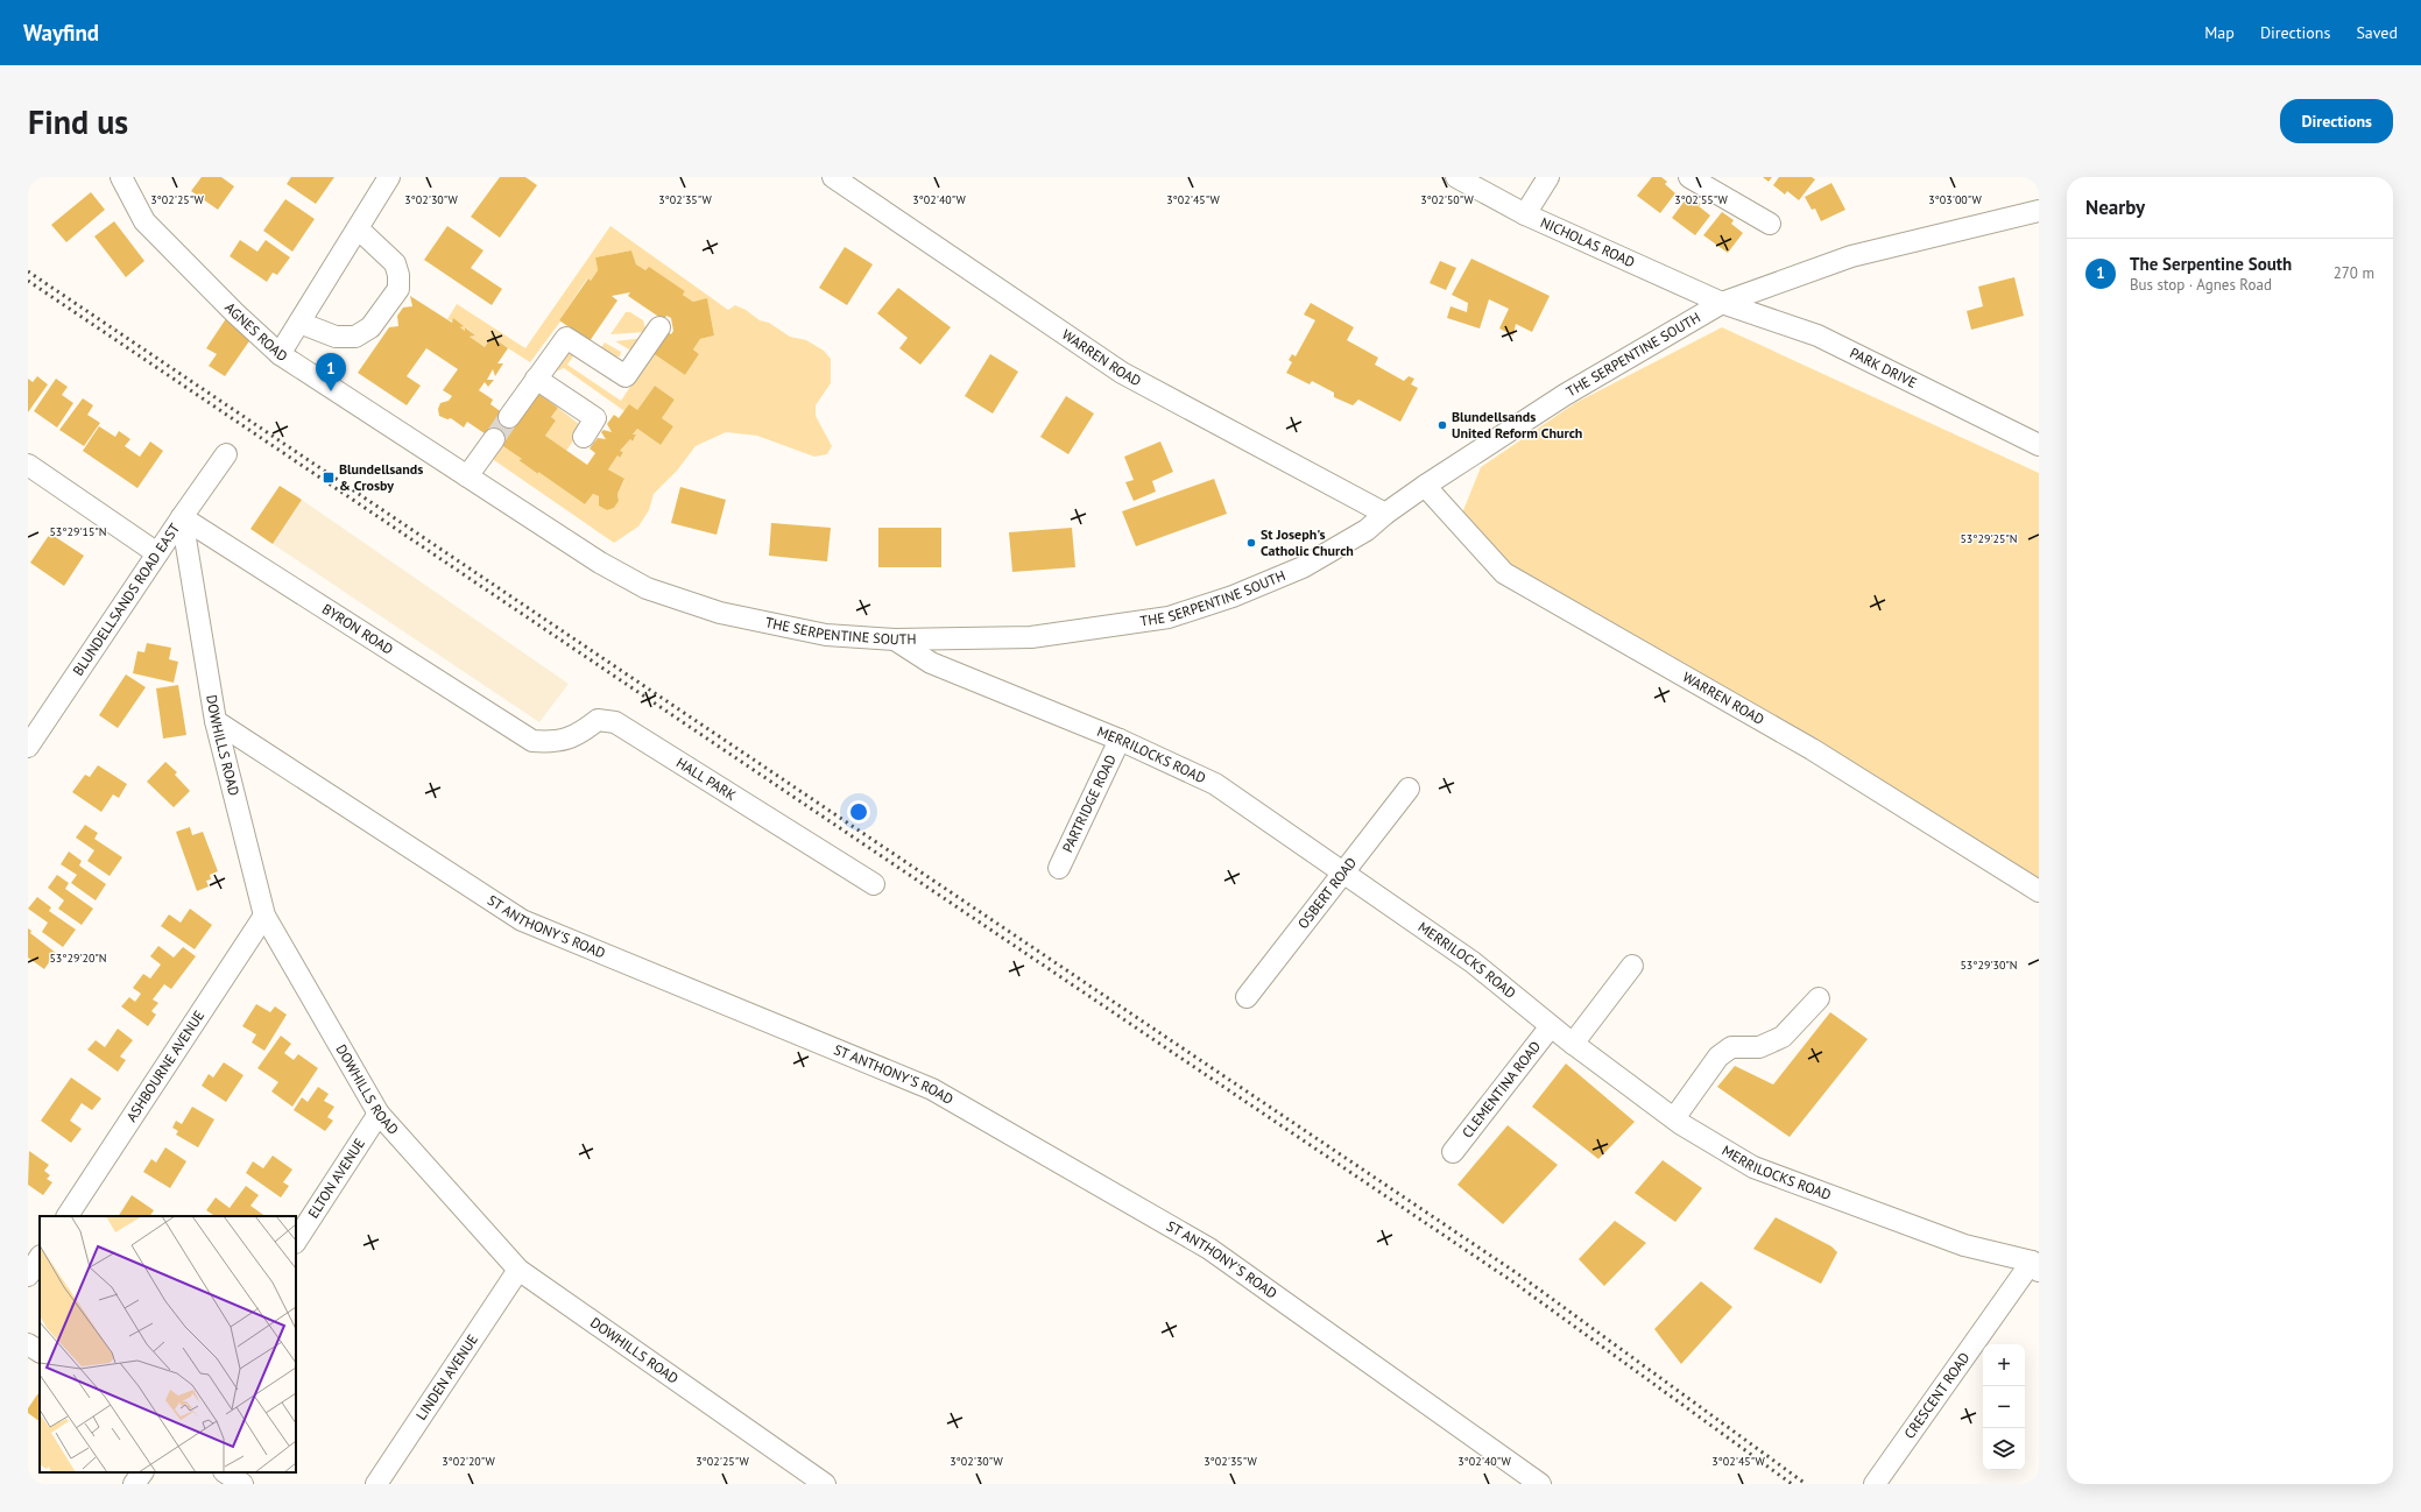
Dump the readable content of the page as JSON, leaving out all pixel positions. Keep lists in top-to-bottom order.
{
  "streets": {
    "street": [
      "NICHOLAS ROAD",
      "AGNES ROAD",
      "THE SERPENTINE SOUTH",
      "WARREN ROAD",
      "PARK DRIVE",
      "BLUNDELLSANDS ROAD EAST",
      "BYRON ROAD",
      "DOWHILLS ROAD",
      "MERRILOCKS ROAD",
      "HALL PARK",
      "PARTRIDGE ROAD",
      "OSBERT ROAD",
      "ST ANTHONY'S ROAD",
      "ASHBOURNE AVENUE",
      "CLEMENTINA ROAD",
      "ELTON AVENUE",
      "LINDEN AVENUE",
      "CRESCENT ROAD"
    ]
  },
  "crossings": [
    ["NICHOLAS ROAD", "THE SERPENTINE SOUTH"],
    ["NICHOLAS ROAD", "PARK DRIVE"],
    ["AGNES ROAD", "THE SERPENTINE SOUTH"],
    ["THE SERPENTINE SOUTH", "WARREN ROAD"],
    ["THE SERPENTINE SOUTH", "PARK DRIVE"],
    ["THE SERPENTINE SOUTH", "MERRILOCKS ROAD"],
    ["BLUNDELLSANDS ROAD EAST", "BYRON ROAD"],
    ["BLUNDELLSANDS ROAD EAST", "DOWHILLS ROAD"],
    ["BYRON ROAD", "DOWHILLS ROAD"],
    ["BYRON ROAD", "HALL PARK"],
    ["DOWHILLS ROAD", "ST ANTHONY'S ROAD"],
    ["DOWHILLS ROAD", "ASHBOURNE AVENUE"],
    ["DOWHILLS ROAD", "ELTON AVENUE"],
    ["DOWHILLS ROAD", "LINDEN AVENUE"],
    ["MERRILOCKS ROAD", "PARTRIDGE ROAD"],
    ["MERRILOCKS ROAD", "OSBERT ROAD"],
    ["MERRILOCKS ROAD", "CLEMENTINA ROAD"],
    ["MERRILOCKS ROAD", "CRESCENT ROAD"]
  ],
  "places": {
    "other": ["Blundellsands United Reform Church", "St Joseph's Catholic Church"],
    "transit": ["Blundellsands & Crosby"]
  },
  "page": {
    "header": "Wayfind",
    "nav": ["Map", "Directions", "Saved"],
    "buttons": "Directions",
    "title": "Find us",
    "heading": "Nearby",
    "list": [
      {
        "mark": "1",
        "name": "The Serpentine South",
        "note": "Bus stop · Agnes Road",
        "value": "270 m"
      }
    ],
    "pins": "1",
    "map_buttons": ["+", "−"]
  },
  "coordinates": [
    "3°02'25\"W",
    "3°02'30\"W",
    "3°02'35\"W",
    "3°02'40\"W",
    "3°02'45\"W",
    "3°02'50\"W",
    "3°02'55\"W",
    "3°03'00\"W",
    "53°29'15\"N",
    "53°29'25\"N",
    "53°29'20\"N",
    "53°29'30\"N",
    "3°02'20\"W"
  ]
}
